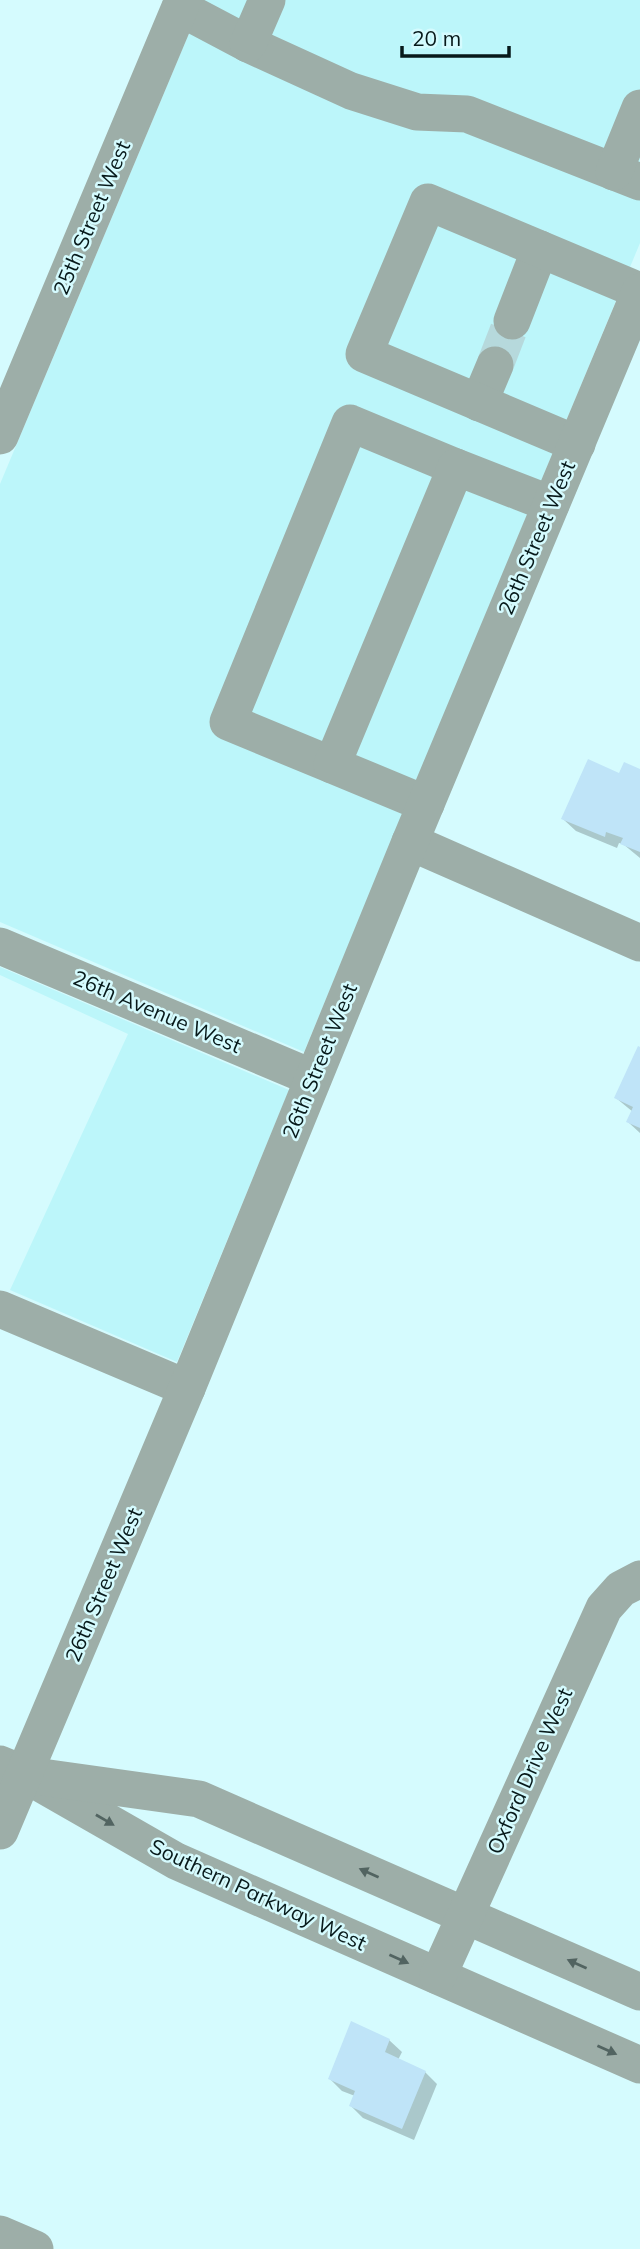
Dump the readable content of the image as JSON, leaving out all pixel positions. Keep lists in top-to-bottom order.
{
  "streets": {
    "street": [
      "25th Street West",
      "26th Street West",
      "26th Avenue West",
      "Oxford Drive West",
      "Southern Parkway West"
    ]
  },
  "crossings": [
    ["26th Street West", "26th Avenue West"],
    ["26th Street West", "Southern Parkway West"],
    ["Oxford Drive West", "Southern Parkway West"]
  ],
  "scale_bar": "20 m"
}
